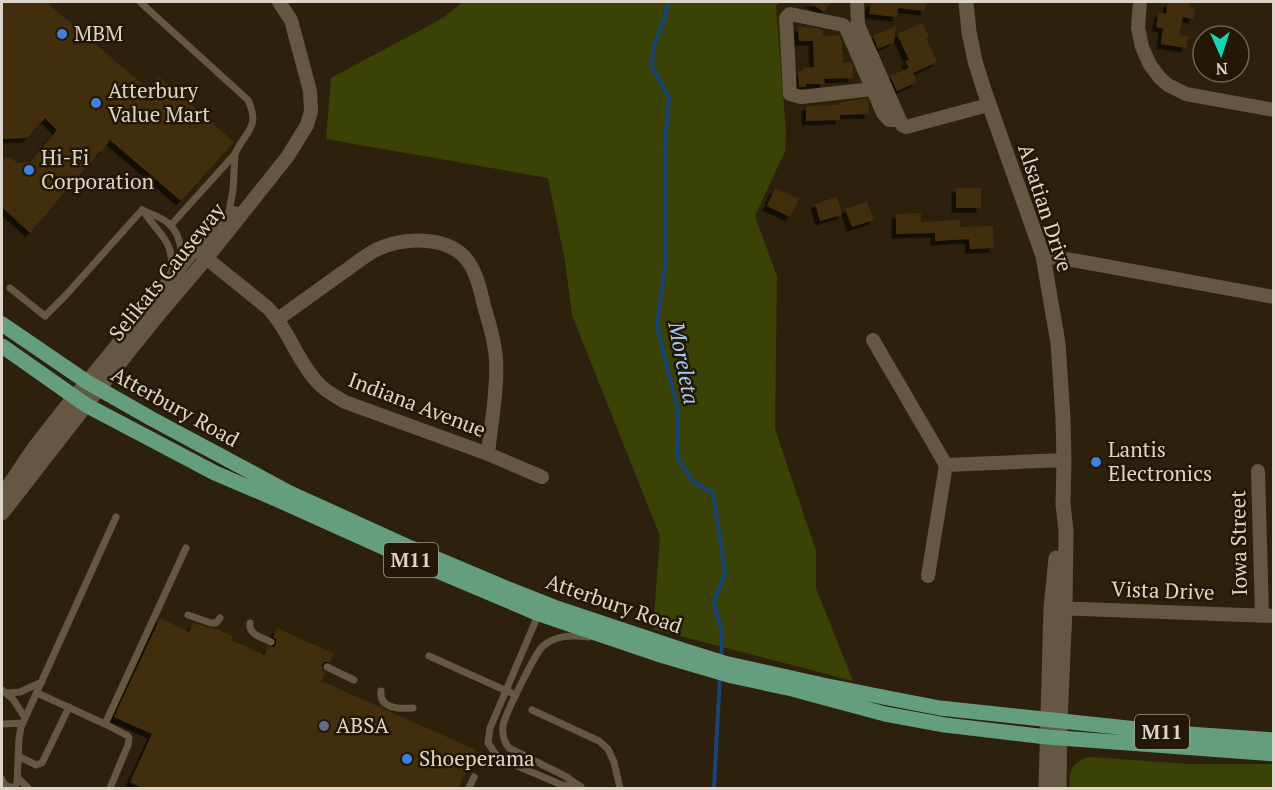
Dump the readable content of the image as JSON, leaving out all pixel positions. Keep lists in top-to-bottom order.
{
  "streets": {
    "main road": ["Atterbury Road", "M11"],
    "street": [
      "Alsatian Drive",
      "Selikats Causeway",
      "Indiana Avenue",
      "Iowa Street",
      "Vista Drive"
    ]
  },
  "crossings": [
    ["Alsatian Drive", "Atterbury Road"],
    ["Alsatian Drive", "Vista Drive"],
    ["Selikats Causeway", "Indiana Avenue"],
    ["Selikats Causeway", "Atterbury Road"],
    ["Iowa Street", "Vista Drive"]
  ],
  "water": ["Moreleta"],
  "places": [
    "MBM",
    "Atterbury Value Mart",
    "Hi-Fi Corporation",
    "Lantis Electronics",
    "ABSA",
    "Shoeperama"
  ],
  "north": "bottom"
}
